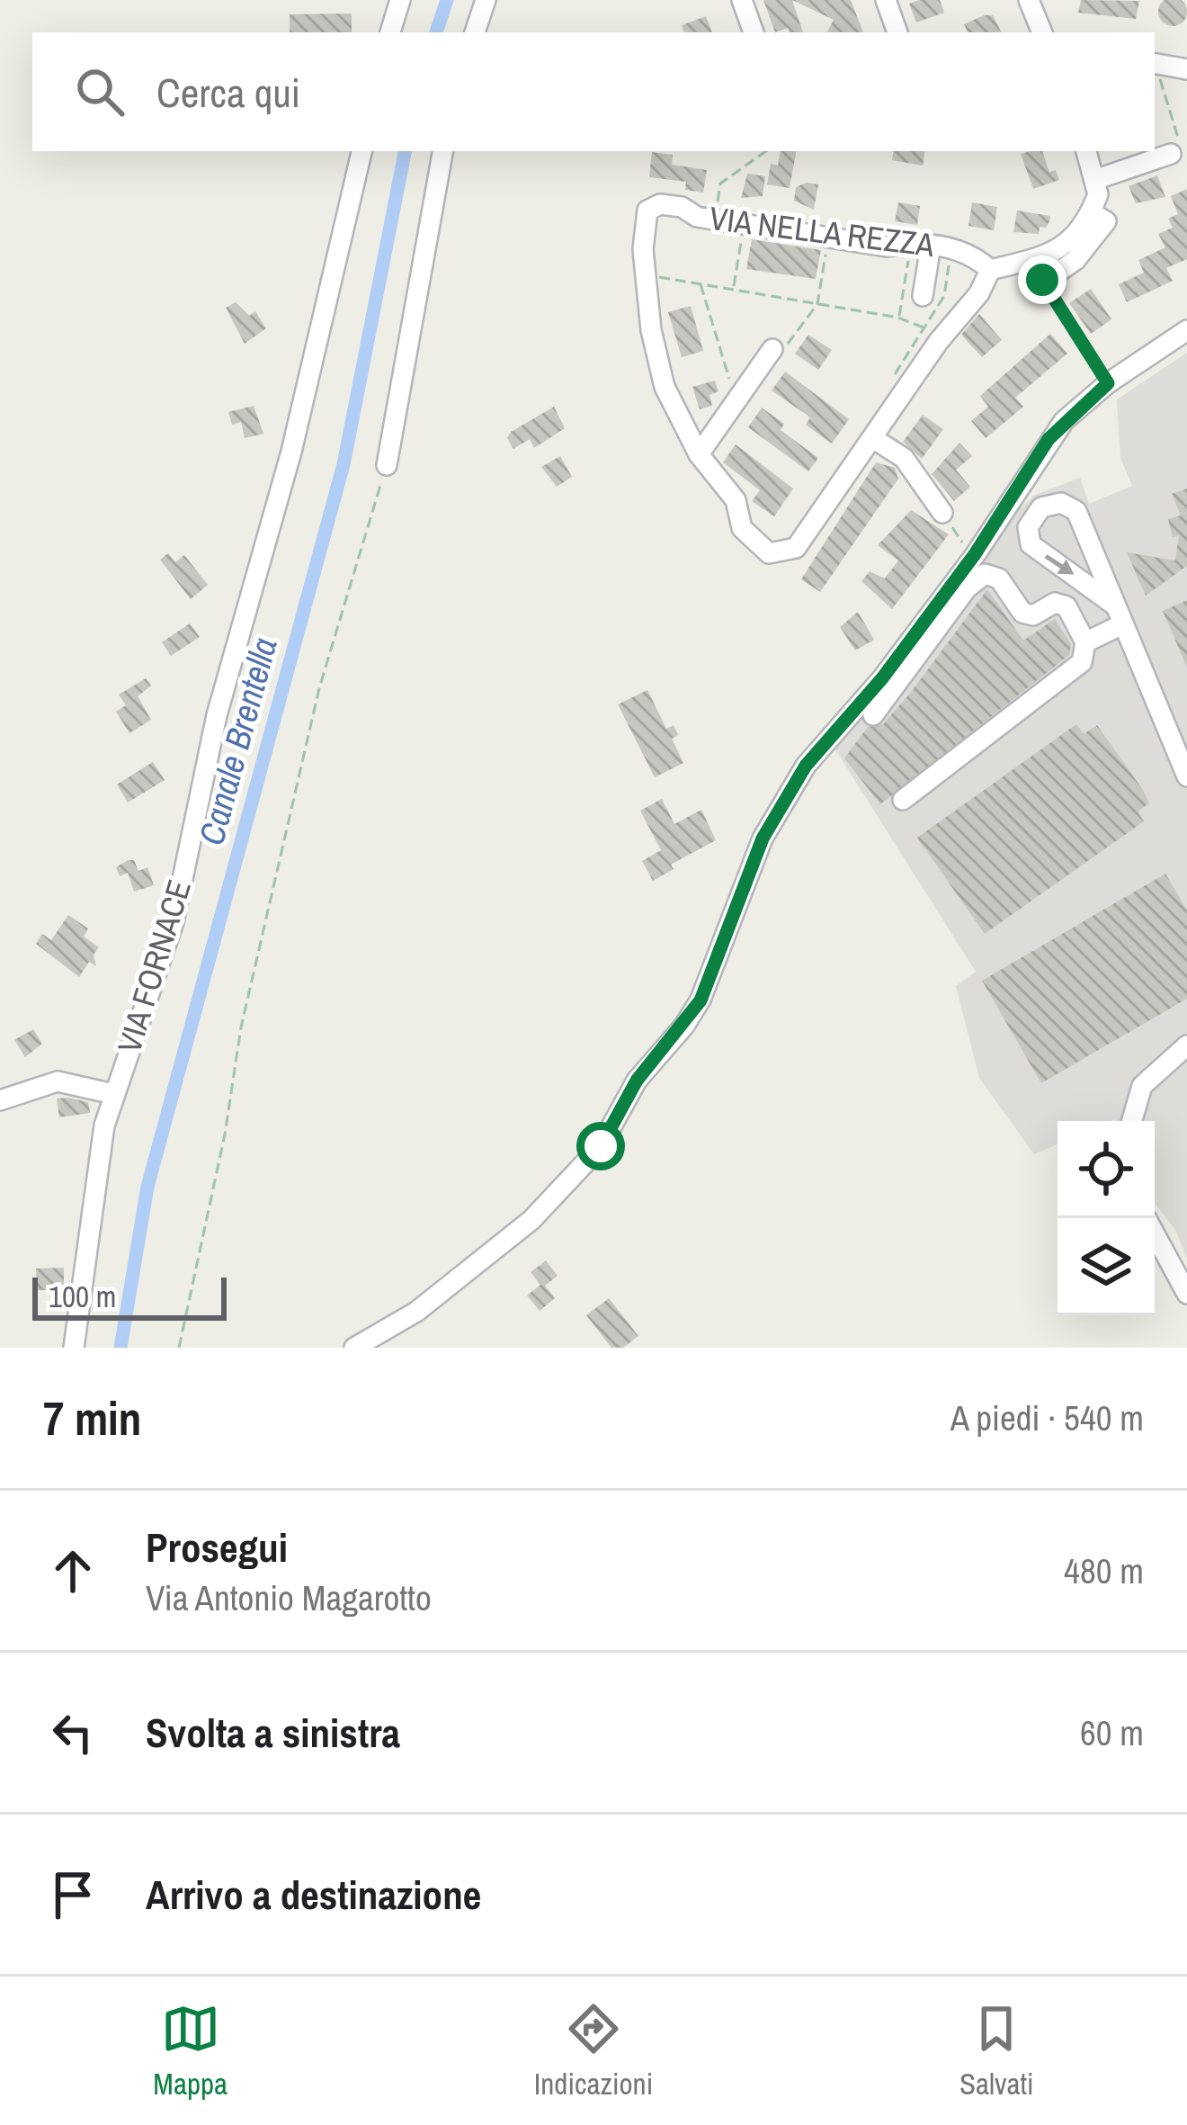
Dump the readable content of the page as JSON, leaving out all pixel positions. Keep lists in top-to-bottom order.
{
  "streets": {
    "street": ["VIA NELLA REZZA", "VIA FORNACE"]
  },
  "water": ["Canale Brentella"],
  "scale_bar": "100 m",
  "page": {
    "search": "Cerca qui",
    "scale": "100 m",
    "heading": ["7 min", "A piedi · 540 m"],
    "list": [
      ["Prosegui", "Via Antonio Magarotto", "480 m"],
      ["Svolta a sinistra", "60 m"],
      "Arrivo a destinazione"
    ],
    "nav": ["Mappa", "Indicazioni", "Salvati"]
  }
}
